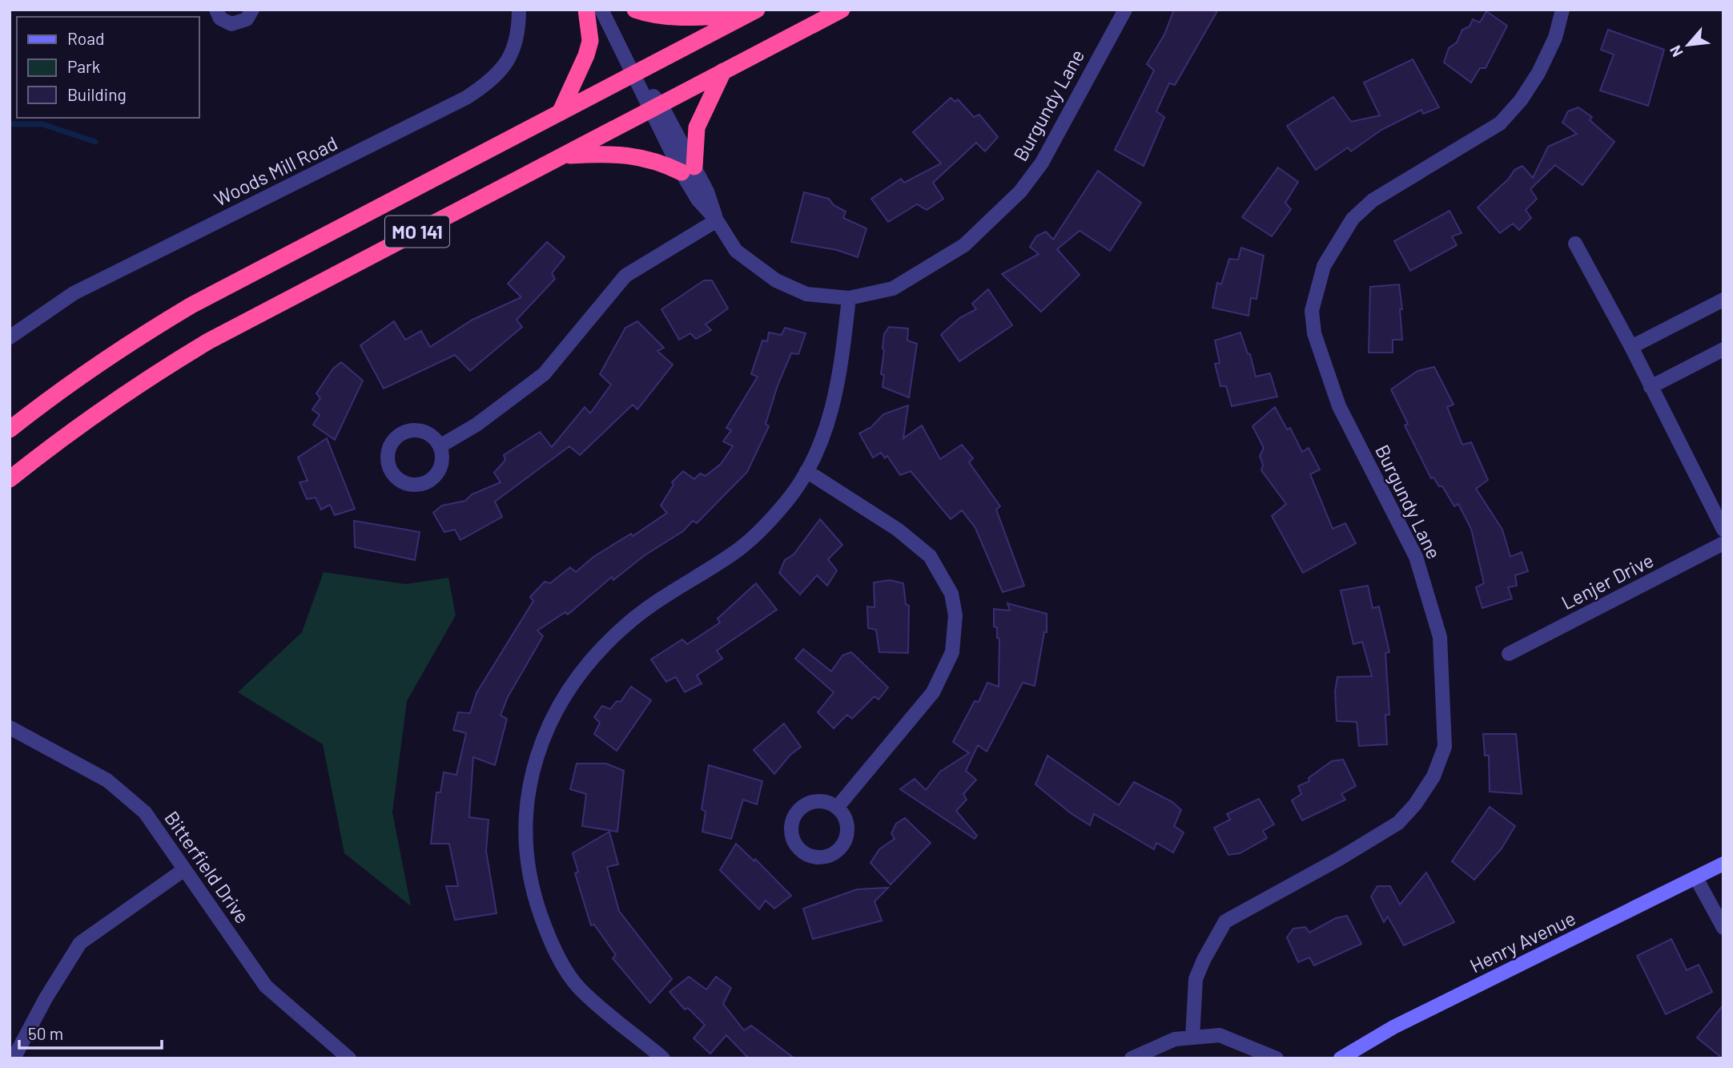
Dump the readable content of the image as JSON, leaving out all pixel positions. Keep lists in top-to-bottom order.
{
  "streets": {
    "highway": ["MO 141"],
    "street": [
      "Burgundy Lane",
      "Woods Mill Road",
      "Lenjer Drive",
      "Bitterfield Drive",
      "Henry Avenue"
    ]
  },
  "crossings": [
    ["Burgundy Lane", "MO 141"]
  ],
  "legend": ["Road", "Park", "Building"],
  "scale_bar": "50 m",
  "north": "bottom left"
}
